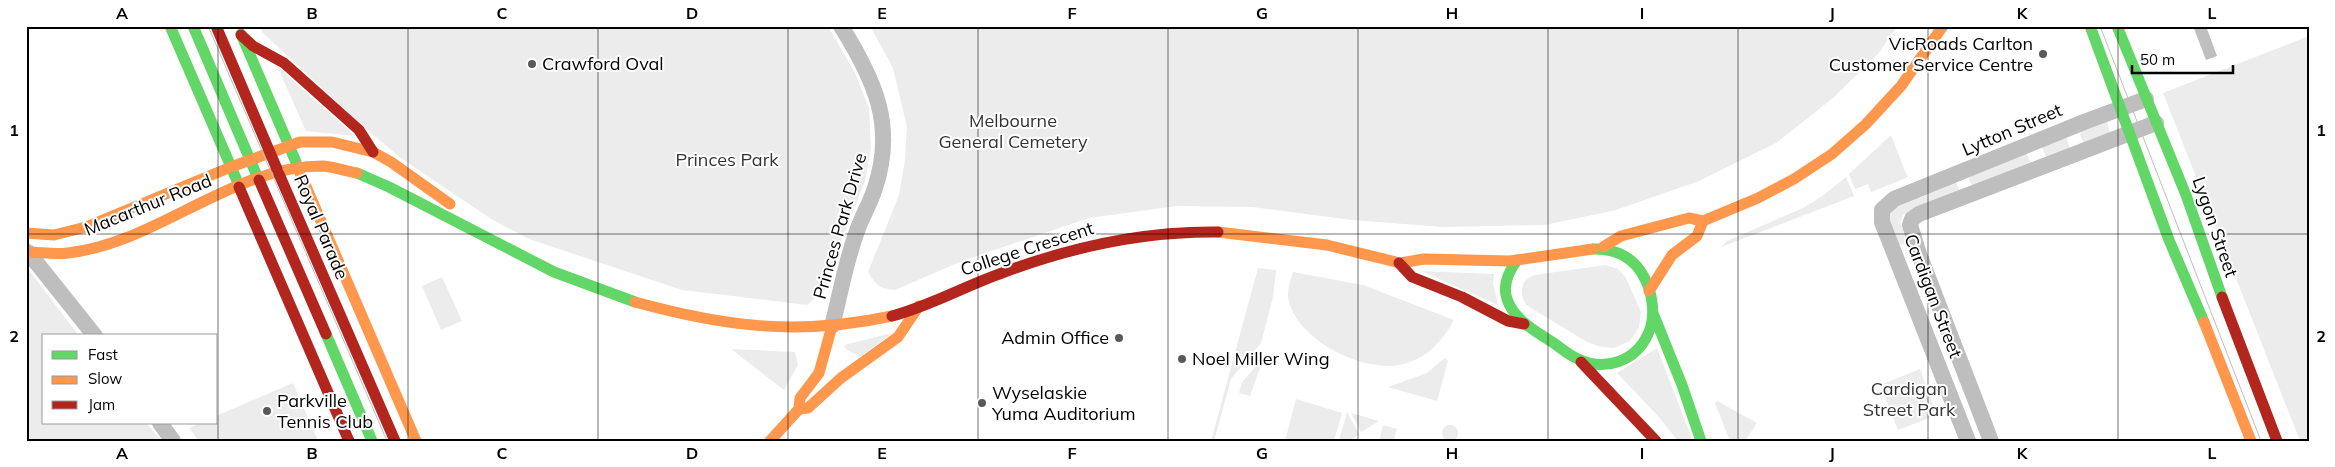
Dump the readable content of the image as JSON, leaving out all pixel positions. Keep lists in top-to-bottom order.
{
  "streets": {
    "main road": [
      "Macarthur Road",
      "Royal Parade",
      "Lygon Street",
      "College Crescent"
    ],
    "street": ["Lytton Street", "Princes Park Drive", "Cardigan Street"]
  },
  "crossings": [
    ["Lytton Street", "Lygon Street"],
    ["Lytton Street", "Cardigan Street"],
    ["Macarthur Road", "Royal Parade"],
    ["Macarthur Road", "College Crescent"],
    ["Princes Park Drive", "College Crescent"]
  ],
  "parks": ["Melbourne General Cemetery", "Princes Park", "Cardigan Street Park"],
  "places": [
    "VicRoads Carlton Customer Service Centre",
    "Crawford Oval",
    "Admin Office",
    "Noel Miller Wing",
    "Wyselaskie Yuma Auditorium",
    "Parkville Tennis Club"
  ],
  "legend": ["Fast", "Slow", "Jam"],
  "scale_bar": "50 m",
  "grid": {
    "columns": [
      "A",
      "B",
      "C",
      "D",
      "E",
      "F",
      "G",
      "H",
      "I",
      "J",
      "K",
      "L"
    ],
    "rows": ["1", "2"]
  }
}
